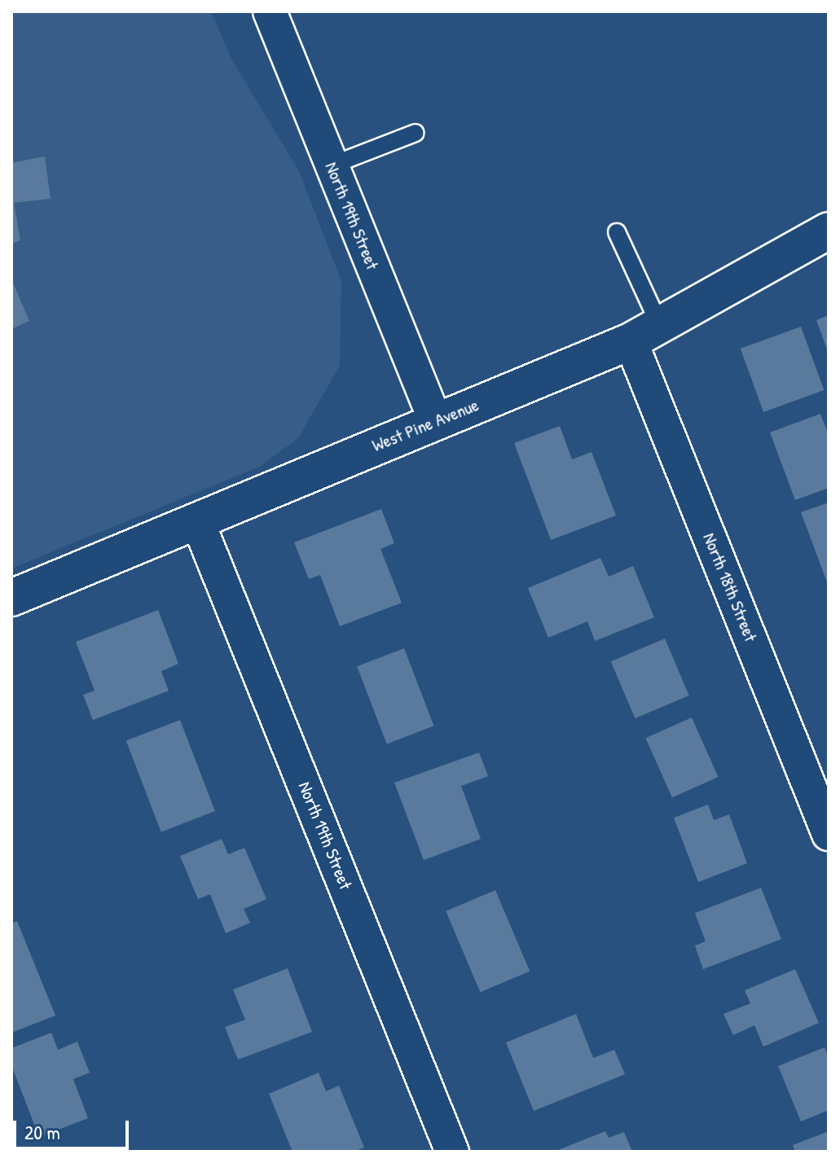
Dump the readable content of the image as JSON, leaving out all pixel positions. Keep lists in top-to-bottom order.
{
  "streets": {
    "street": ["North 19th Street", "West Pine Avenue", "North 18th Street"]
  },
  "crossings": [
    ["North 19th Street", "West Pine Avenue"],
    ["West Pine Avenue", "North 18th Street"]
  ],
  "scale_bar": "20 m"
}
